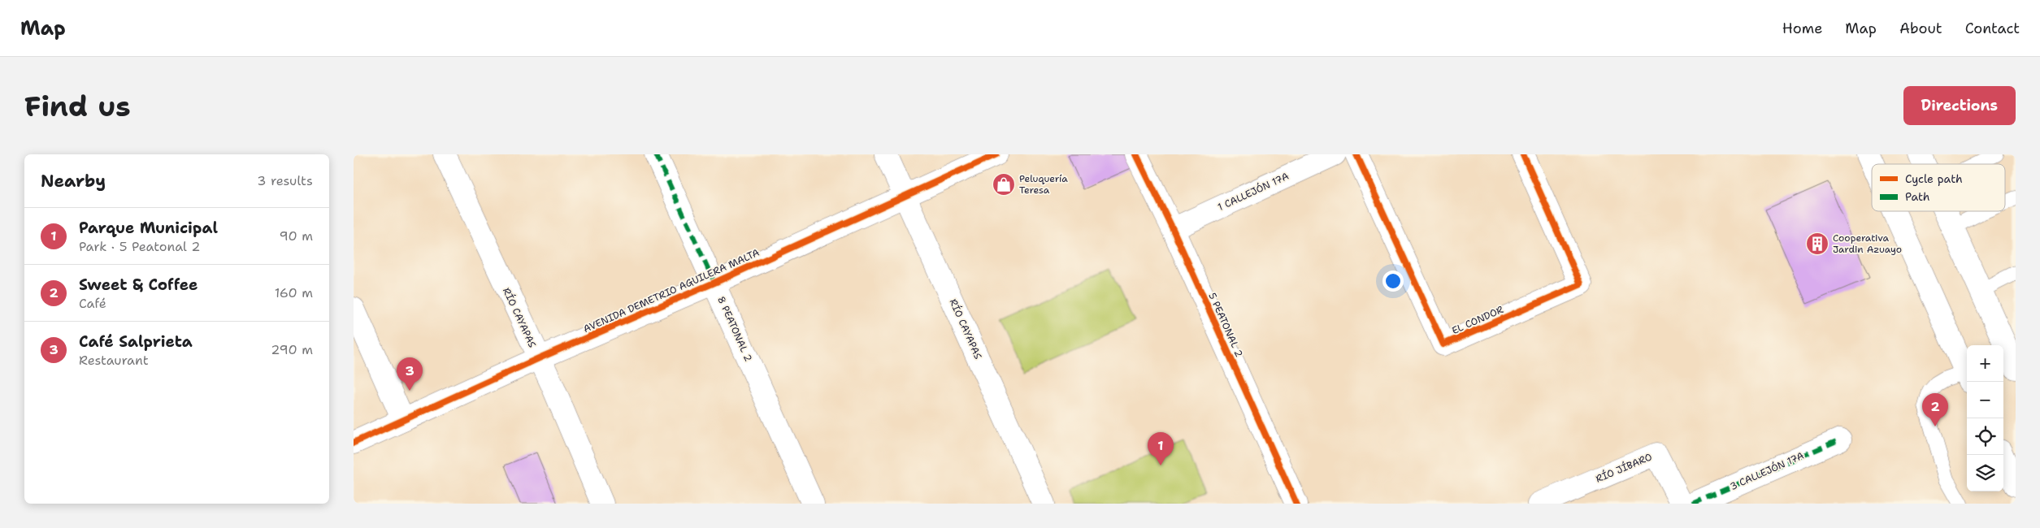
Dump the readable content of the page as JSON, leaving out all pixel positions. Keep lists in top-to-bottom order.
{
  "streets": {
    "street": [
      "1 CALLEJÓN 17A",
      "AVENIDA DEMETRIO AGUILERA MALTA",
      "RÍO CAYAPAS",
      "EL CONDOR",
      "5 PEATONAL 2",
      "8 PEATONAL 2",
      "RÍO JÍBARO",
      "3 CALLEJÓN 17A"
    ]
  },
  "crossings": [
    ["1 CALLEJÓN 17A", "5 PEATONAL 2"],
    ["AVENIDA DEMETRIO AGUILERA MALTA", "RÍO CAYAPAS"],
    ["AVENIDA DEMETRIO AGUILERA MALTA", "8 PEATONAL 2"]
  ],
  "places": {
    "shop": ["Peluquería Teresa"],
    "building": ["Cooperativa Jardin Azuayo"]
  },
  "legend": ["Cycle path", "Path"],
  "page": {
    "header": "Map",
    "nav": [
      "Home",
      "Map",
      "About",
      "Contact"
    ],
    "buttons": "Directions",
    "title": "Find us",
    "heading": ["Nearby", "3 results"],
    "list": [
      {
        "mark": "1",
        "name": "Parque Municipal",
        "note": "Park · 5 Peatonal 2",
        "value": "90 m"
      },
      {
        "mark": "2",
        "name": "Sweet & Coffee",
        "note": "Café",
        "value": "160 m"
      },
      {
        "mark": "3",
        "name": "Café Salprieta",
        "note": "Restaurant",
        "value": "290 m"
      }
    ],
    "map_buttons": ["+", "−"],
    "pins": ["3", "2", "1"]
  }
}
